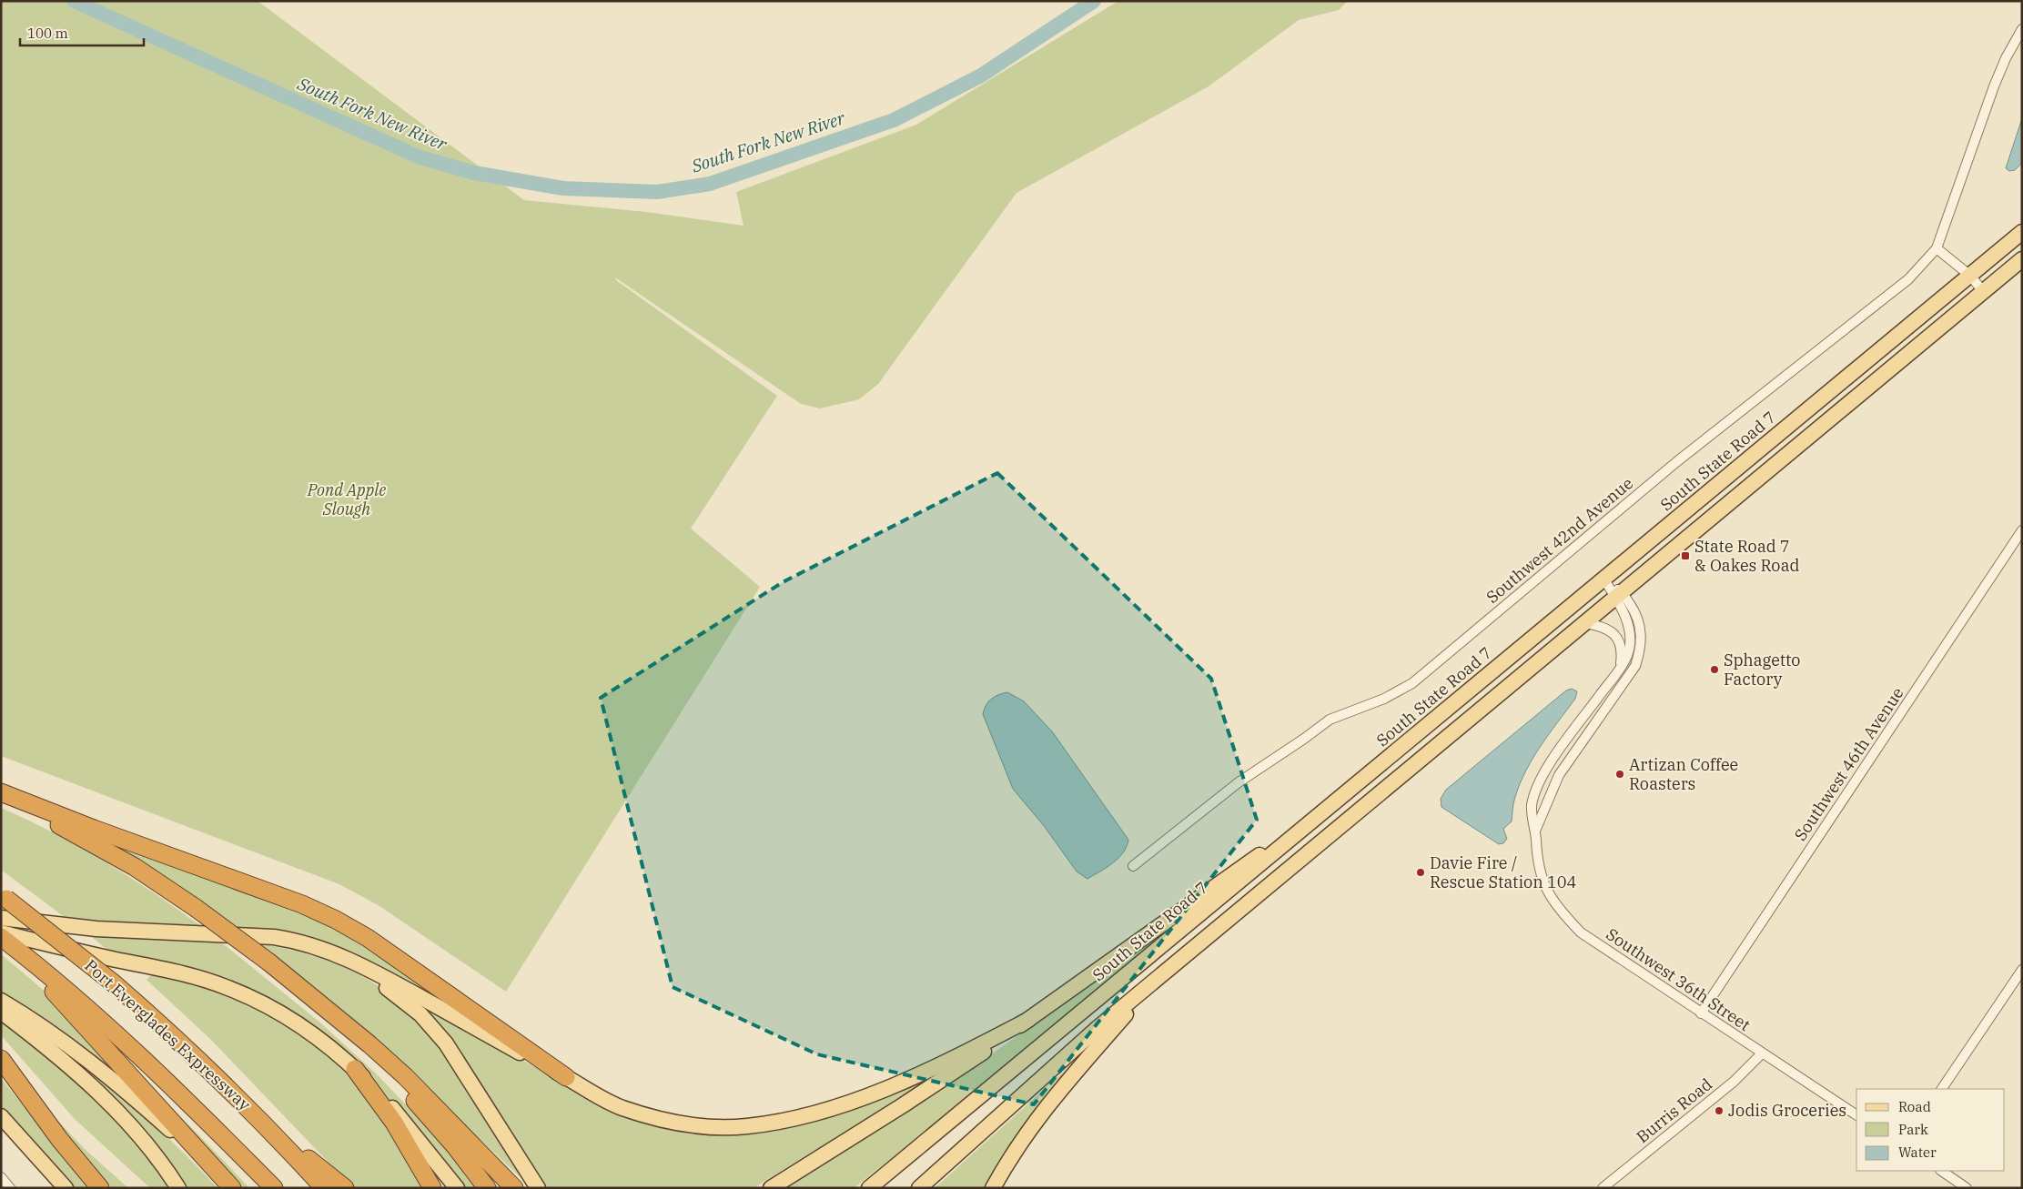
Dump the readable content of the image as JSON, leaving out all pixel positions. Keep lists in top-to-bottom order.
{
  "streets": {
    "highway": ["Port Everglades Expressway"],
    "main road": ["South State Road 7"],
    "street": [
      "Southwest 42nd Avenue",
      "Southwest 46th Avenue",
      "Southwest 36th Street",
      "Burris Road"
    ]
  },
  "crossings": [
    ["South State Road 7", "Southwest 36th Street"],
    ["Southwest 46th Avenue", "Southwest 36th Street"],
    ["Southwest 36th Street", "Burris Road"]
  ],
  "water": ["South Fork New River"],
  "parks": ["Pond Apple Slough"],
  "places": {
    "transit": ["State Road 7 & Oakes Road"],
    "other": [
      "Sphagetto Factory",
      "Artizan Coffee Roasters",
      "Davie Fire / Rescue Station 104",
      "Jodis Groceries"
    ]
  },
  "legend": ["Road", "Park", "Water"],
  "scale_bar": "100 m"
}
